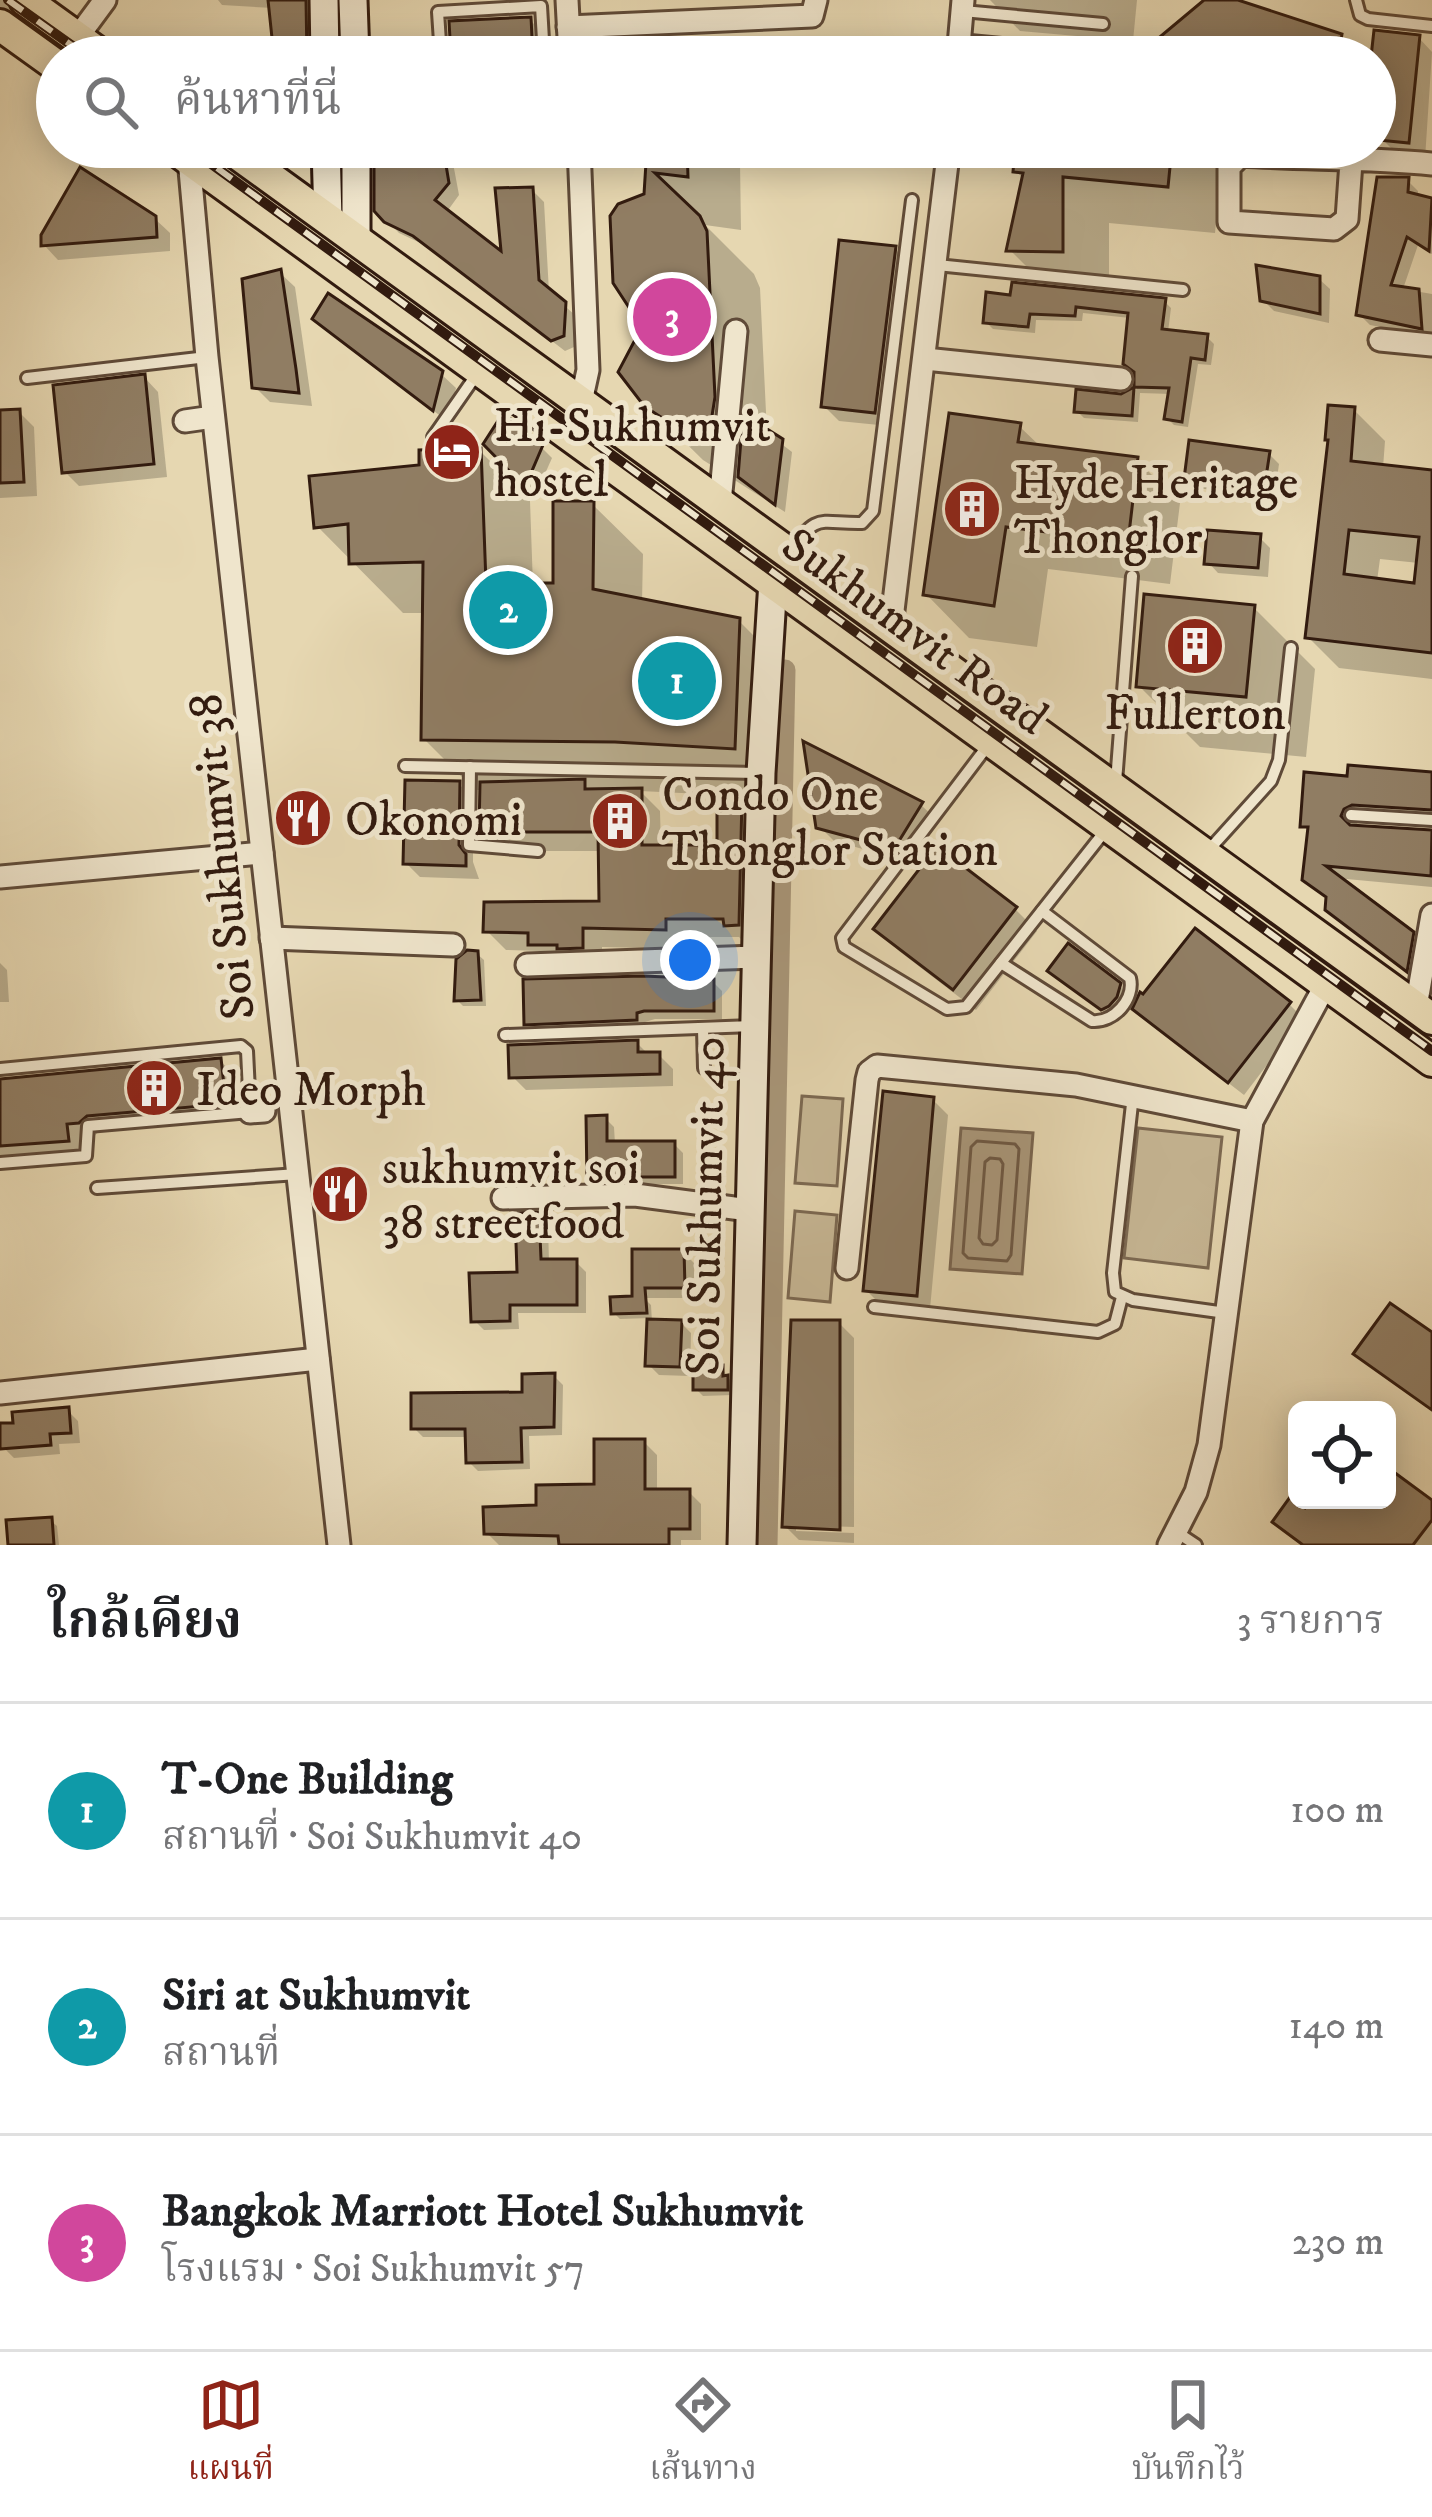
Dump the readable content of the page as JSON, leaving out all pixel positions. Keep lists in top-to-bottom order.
{
  "streets": {
    "main road": ["Sukhumvit Road"],
    "street": ["Soi Sukhumvit 38", "Soi Sukhumvit 40"]
  },
  "crossings": [
    ["Sukhumvit Road", "Soi Sukhumvit 40"]
  ],
  "places": {
    "hotel": ["Hi-Sukhumvit hostel"],
    "building": [
      "Hyde Heritage Thonglor",
      "Fullerton",
      "Condo One Thonglor Station",
      "Ideo Morph"
    ],
    "restaurant": ["Okonomi", "sukhumvit soi 38 streetfood"]
  },
  "page": {
    "search": "ค้นหาที่นี่",
    "pins": ["3", "2", "1"],
    "heading": ["ใกล้เคียง", "3 รายการ"],
    "list": [
      {
        "mark": "1",
        "name": "T-One Building",
        "note": "สถานที่ · Soi Sukhumvit 40",
        "value": "100 m"
      },
      {
        "mark": "2",
        "name": "Siri at Sukhumvit",
        "note": "สถานที่",
        "value": "140 m"
      },
      {
        "mark": "3",
        "name": "Bangkok Marriott Hotel Sukhumvit",
        "note": "โรงแรม · Soi Sukhumvit 57",
        "value": "230 m"
      }
    ],
    "nav": ["แผนที่", "เส้นทาง", "บันทึกไว้"]
  }
}
